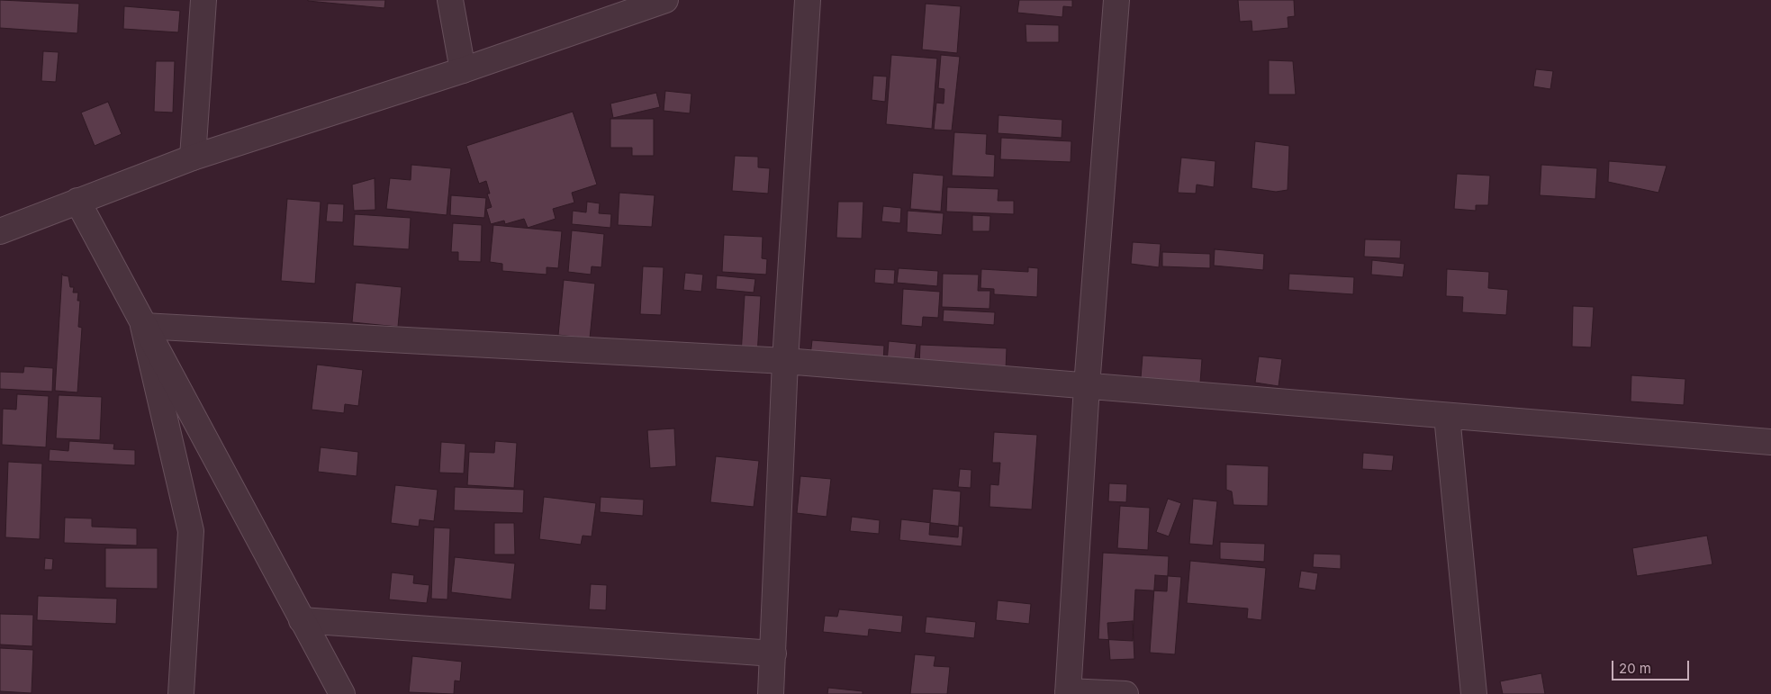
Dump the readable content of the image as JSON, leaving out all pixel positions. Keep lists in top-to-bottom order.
{
  "scale_bar": "20 m"
}
